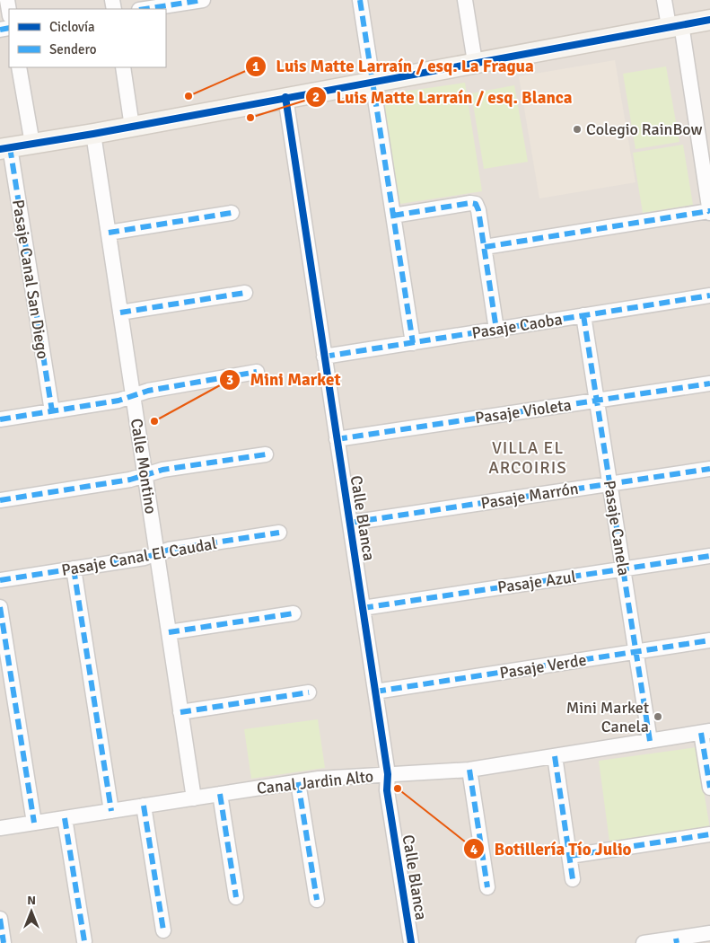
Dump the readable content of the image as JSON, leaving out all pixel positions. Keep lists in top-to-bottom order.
{
  "streets": {
    "street": [
      "Pasaje Canal San Diego",
      "Pasaje Caoba",
      "Pasaje Violeta",
      "Calle Montino",
      "Pasaje Marrón",
      "Calle Blanca",
      "Pasaje Canela",
      "Pasaje Canal El Caudal",
      "Pasaje Azul",
      "Pasaje Verde",
      "Canal Jardin Alto"
    ]
  },
  "crossings": [
    ["Pasaje Caoba", "Calle Blanca"],
    ["Pasaje Caoba", "Pasaje Canela"],
    ["Pasaje Violeta", "Calle Blanca"],
    ["Pasaje Violeta", "Pasaje Canela"],
    ["Calle Montino", "Pasaje Canal El Caudal"],
    ["Calle Montino", "Canal Jardin Alto"],
    ["Pasaje Marrón", "Calle Blanca"],
    ["Pasaje Marrón", "Pasaje Canela"],
    ["Calle Blanca", "Pasaje Azul"],
    ["Calle Blanca", "Pasaje Verde"],
    ["Calle Blanca", "Canal Jardin Alto"],
    ["Pasaje Canela", "Pasaje Azul"],
    ["Pasaje Canela", "Pasaje Verde"],
    ["Pasaje Canela", "Canal Jardin Alto"]
  ],
  "districts": ["VILLA EL ARCOIRIS"],
  "places": [
    "Luis Matte Larraín / esq. La Fragua",
    "Luis Matte Larraín / esq. Blanca",
    "Colegio RainBow",
    "Mini Market",
    "Mini Market Canela",
    "Botillería Tío Julio"
  ],
  "legend": ["Ciclovía", "Sendero"],
  "north": "top"
}
